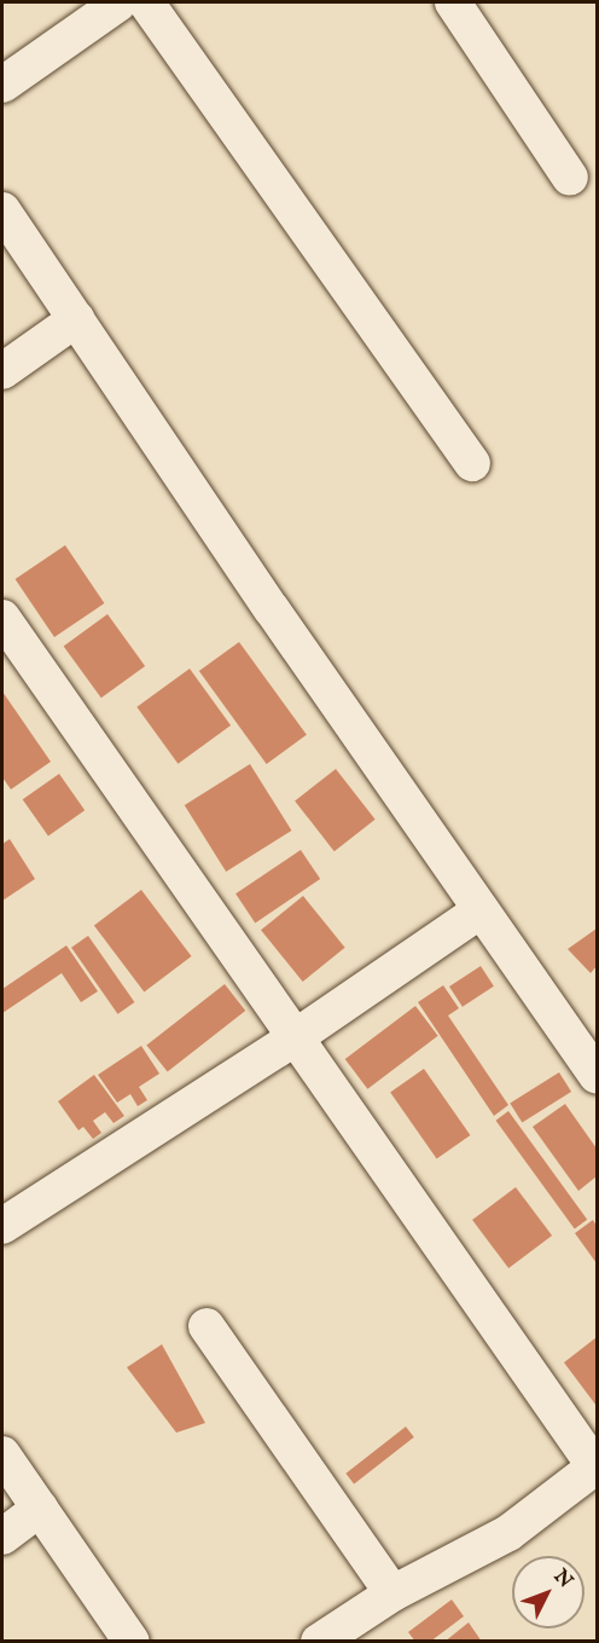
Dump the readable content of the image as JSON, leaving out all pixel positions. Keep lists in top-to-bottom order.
{
  "north": "top right"
}
